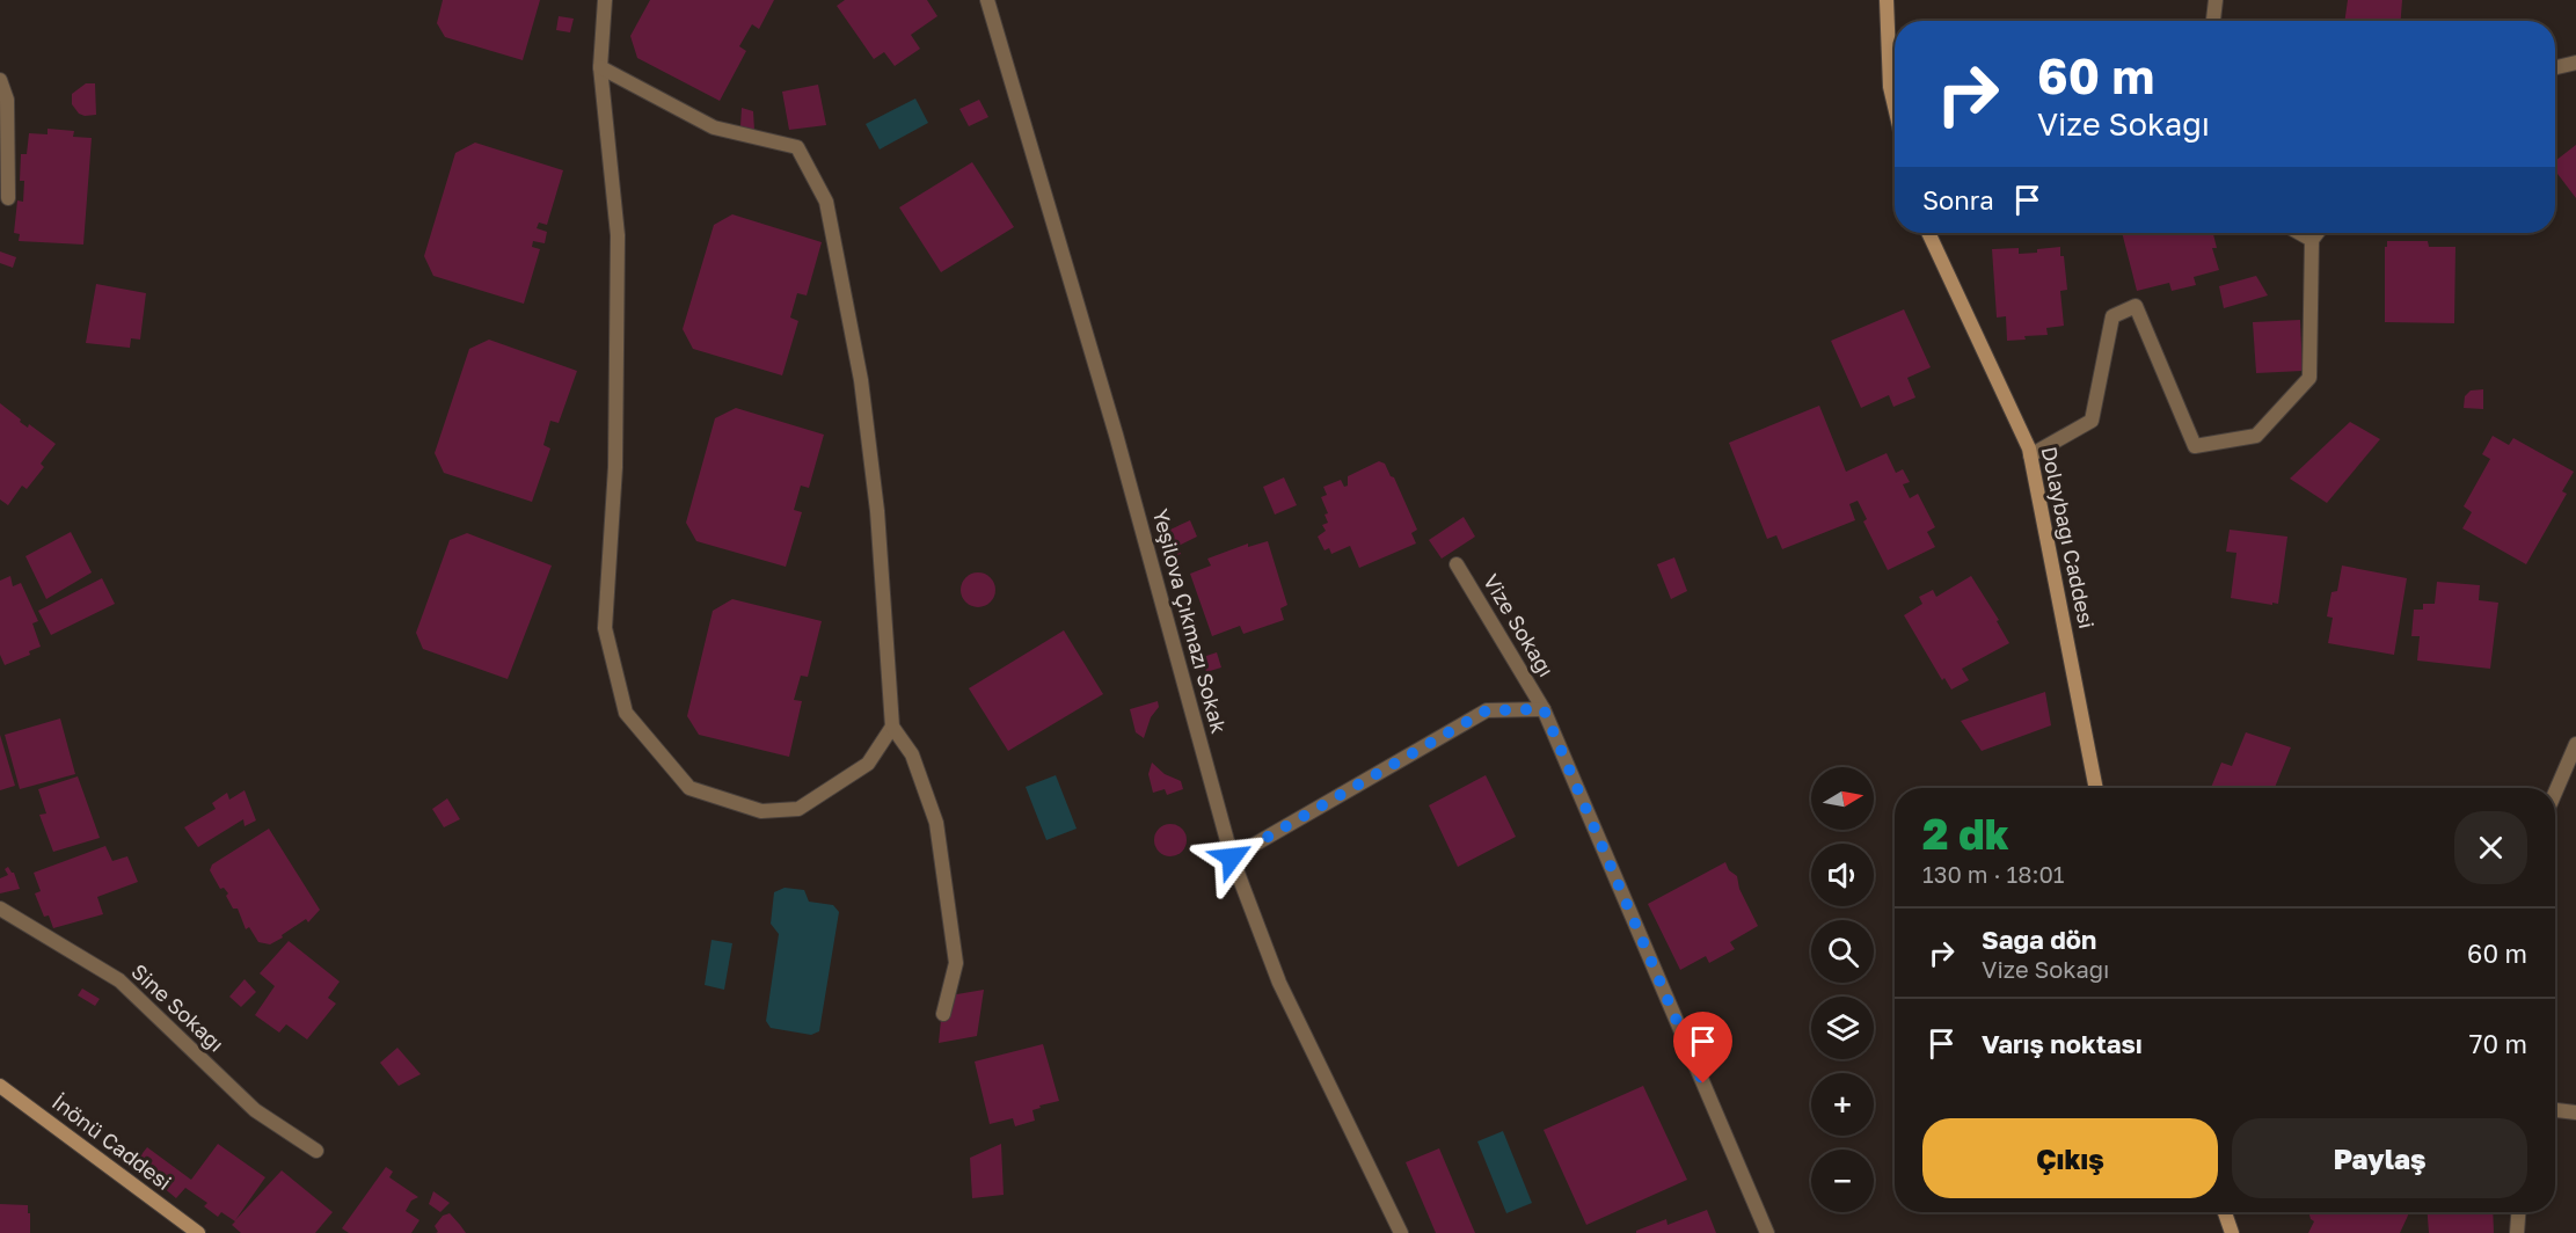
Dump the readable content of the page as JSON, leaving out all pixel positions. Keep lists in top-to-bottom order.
{
  "streets": {
    "street": [
      "Dolaybağı Caddesi",
      "Yeşilova Çıkmazı Sokak",
      "Vize Sokağı",
      "Sine Sokağı",
      "İnönü Caddesi"
    ]
  },
  "crossings": [
    ["Yeşilova Çıkmazı Sokak", "Vize Sokağı"]
  ],
  "north": "right",
  "page": {
    "turn": ["60 m", "Vize Sokağı"],
    "then": "Sonra",
    "map_buttons": ["+", "−"],
    "heading": ["2 dk", "130 m · 18:01"],
    "list": [
      {
        "name": "Sağa dön",
        "note": "Vize Sokağı",
        "value": "60 m"
      },
      {
        "name": "Varış noktası",
        "value": "70 m"
      }
    ],
    "buttons": ["Çıkış", "Paylaş"]
  }
}
